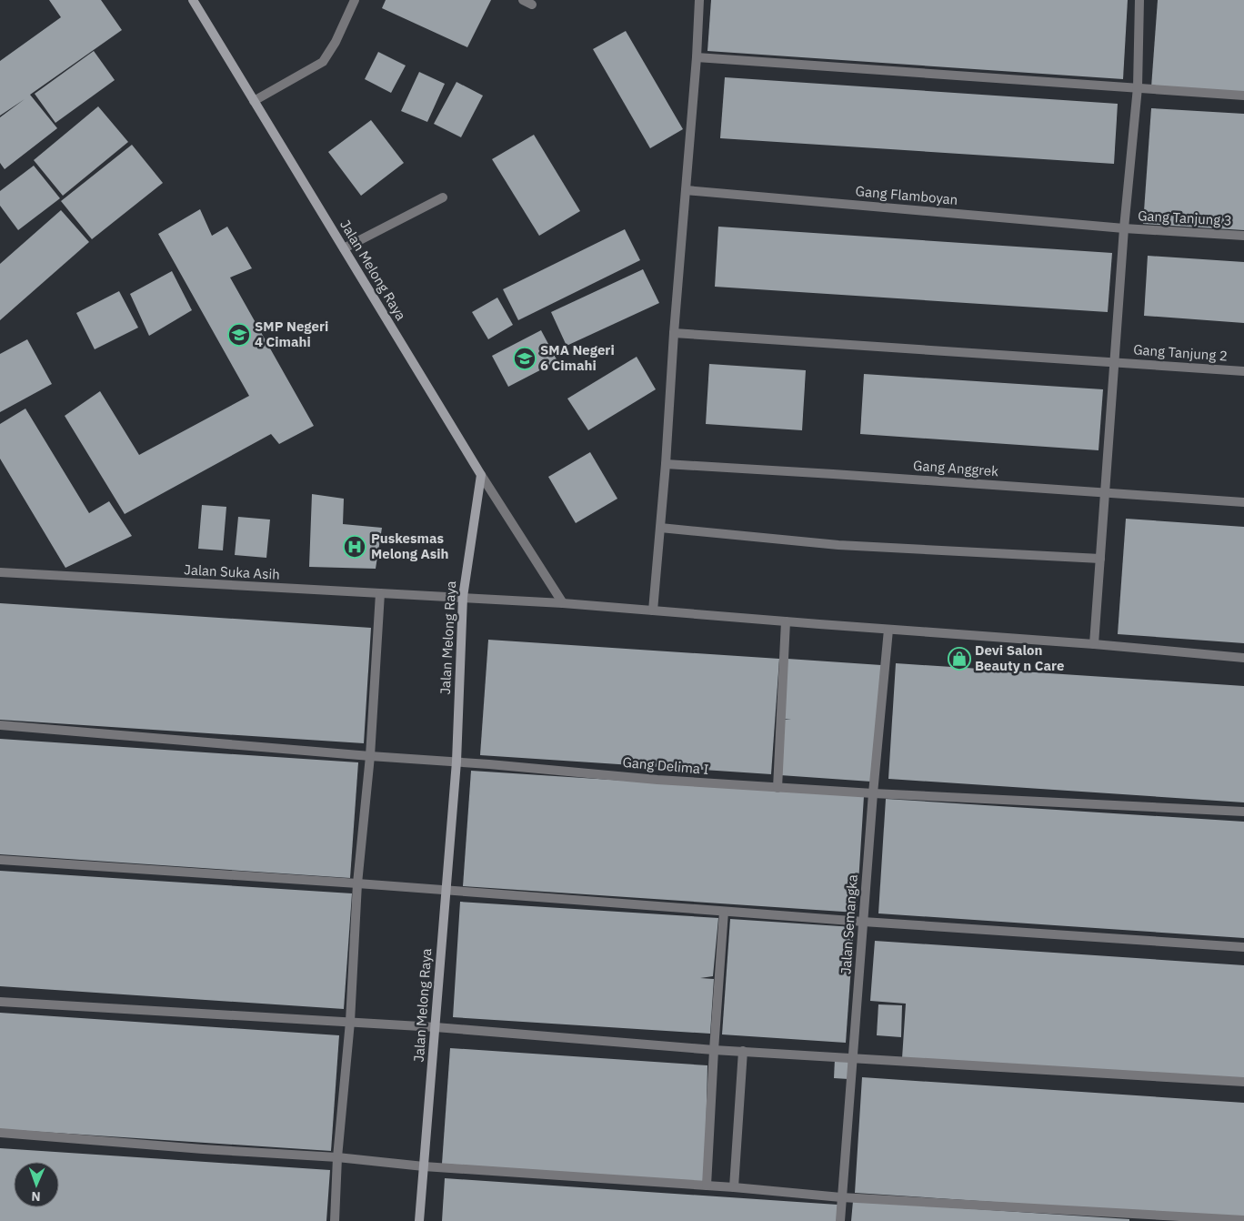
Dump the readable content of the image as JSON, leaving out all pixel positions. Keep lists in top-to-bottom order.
{
  "streets": {
    "main road": ["Jalan Melong Raya"],
    "street": [
      "Gang Flamboyan",
      "Gang Tanjung 3",
      "Gang Tanjung 2",
      "Gang Anggrek",
      "Jalan Suka Asih",
      "Gang Delima I",
      "Jalan Semangka"
    ]
  },
  "crossings": [
    ["Gang Flamboyan", "Gang Tanjung 3"],
    ["Jalan Melong Raya", "Jalan Suka Asih"],
    ["Jalan Melong Raya", "Gang Delima I"],
    ["Jalan Suka Asih", "Jalan Semangka"],
    ["Gang Delima I", "Jalan Semangka"]
  ],
  "places": {
    "school or university": ["SMP Negeri 4 Cimahi", "SMA Negeri 6 Cimahi"],
    "hospital": ["Puskesmas Melong Asih"],
    "shop": ["Devi Salon Beauty n Care"]
  },
  "north": "bottom"
}
